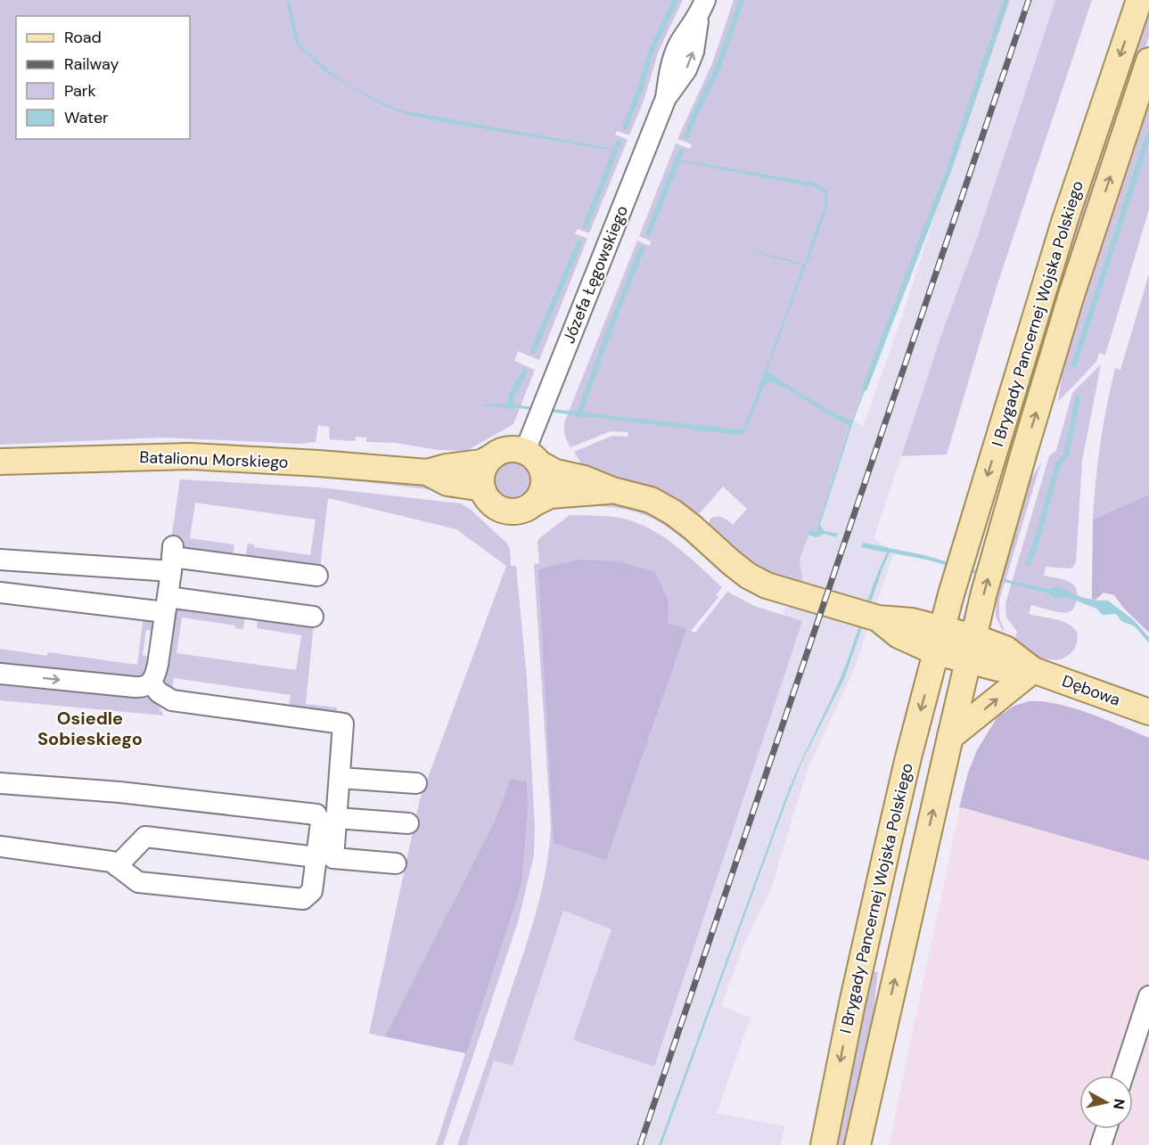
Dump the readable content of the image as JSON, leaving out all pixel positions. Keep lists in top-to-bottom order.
{
  "streets": {
    "main road": ["I Brygady Pancernej Wojska Polskiego", "Batalionu Morskiego", "Dębowa"],
    "street": ["Józefa Łęgowskiego"]
  },
  "crossings": [
    ["Józefa Łęgowskiego", "Batalionu Morskiego"],
    ["I Brygady Pancernej Wojska Polskiego", "Dębowa"]
  ],
  "districts": ["Osiedle Sobieskiego"],
  "legend": [
    "Road",
    "Railway",
    "Park",
    "Water"
  ],
  "north": "right"
}
